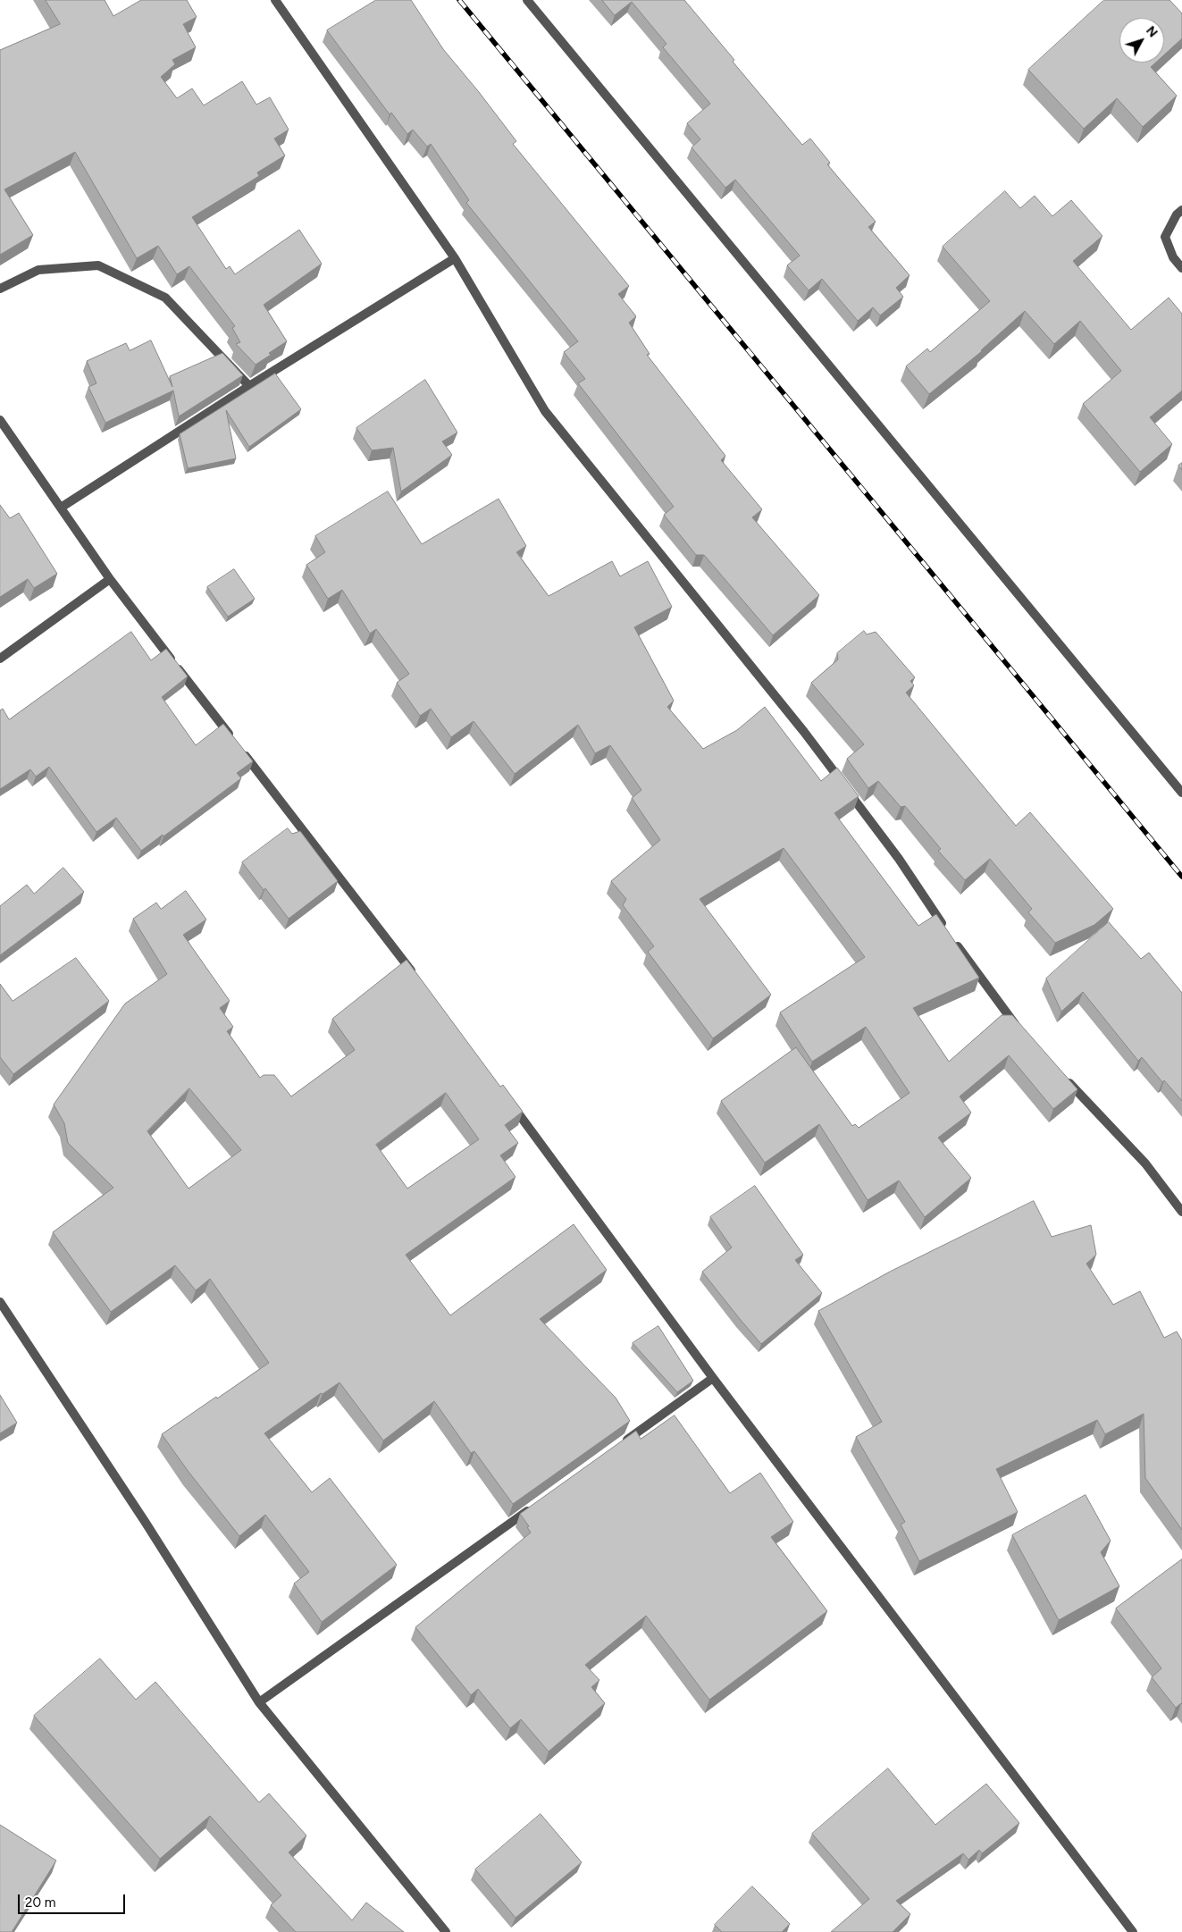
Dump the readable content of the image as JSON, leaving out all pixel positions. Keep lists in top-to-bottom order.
{
  "scale_bar": "20 m",
  "north": "top right"
}
